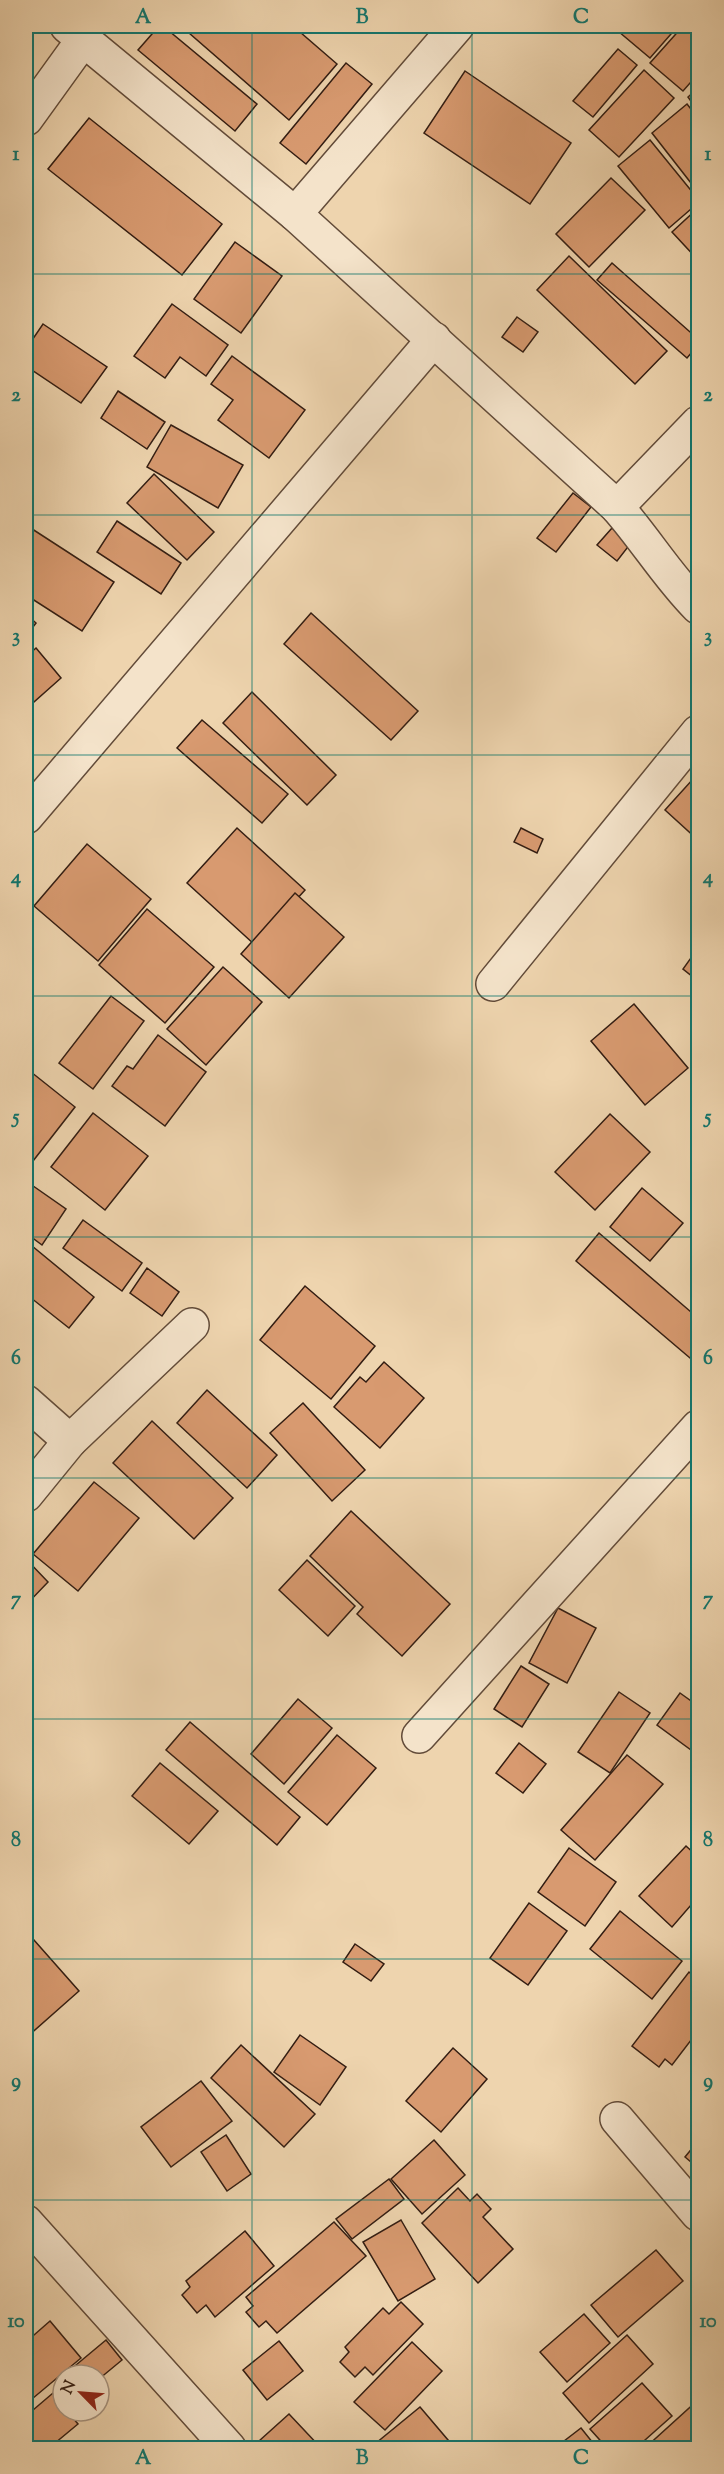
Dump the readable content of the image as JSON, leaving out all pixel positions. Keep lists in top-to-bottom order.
{
  "north": "top left",
  "grid": {
    "columns": ["A", "B", "C"],
    "rows": [
      "1",
      "2",
      "3",
      "4",
      "5",
      "6",
      "7",
      "8",
      "9",
      "10"
    ]
  }
}
